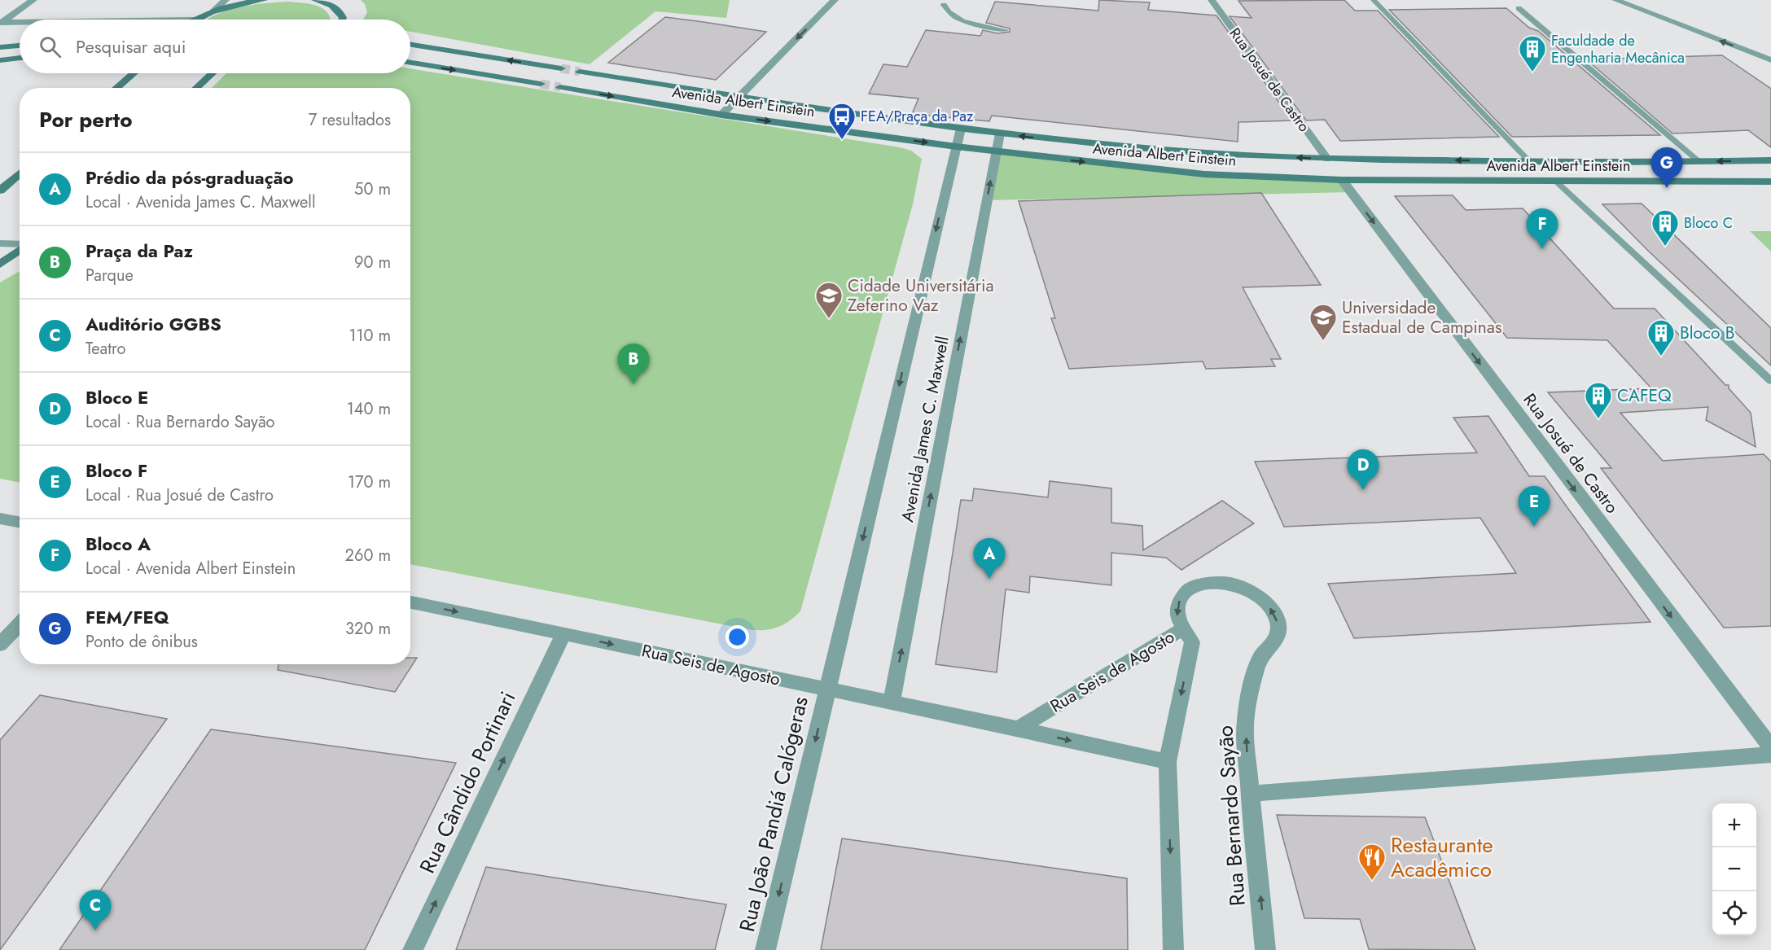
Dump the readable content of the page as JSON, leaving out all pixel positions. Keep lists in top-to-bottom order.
{
  "streets": {
    "street": [
      "Rua Josué de Castro",
      "Avenida Albert Einstein",
      "Avenida James C. Maxwell",
      "Rua Seis de Agosto",
      "Rua Cândido Portinari",
      "Rua João Pandiá Calógeras",
      "Rua Bernardo Sayão"
    ]
  },
  "crossings": [
    ["Rua Josué de Castro", "Avenida Albert Einstein"],
    ["Avenida Albert Einstein", "Avenida James C. Maxwell"],
    ["Avenida James C. Maxwell", "Rua Seis de Agosto"],
    ["Avenida James C. Maxwell", "Rua João Pandiá Calógeras"],
    ["Rua Seis de Agosto", "Rua Cândido Portinari"],
    ["Rua Seis de Agosto", "Rua João Pandiá Calógeras"],
    ["Rua Seis de Agosto", "Rua Bernardo Sayão"]
  ],
  "one_way": [
    "Rua Josué de Castro",
    "Rua Seis de Agosto",
    "Rua Cândido Portinari",
    "Rua João Pandiá Calógeras"
  ],
  "places": {
    "building": [
      "Faculdade de Engenharia Mecânica",
      "Bloco C",
      "Bloco B",
      "CAFEQ"
    ],
    "bus stop": ["FEA/Praça da Paz"],
    "school or university": ["Cidade Universitária Zeferino Vaz", "Universidade Estadual de Campinas"],
    "restaurant": ["Restaurante Acadêmico"]
  },
  "page": {
    "search": "Pesquisar aqui",
    "heading": ["Por perto", "7 resultados"],
    "pins": [
      "G",
      "F",
      "B",
      "D",
      "E",
      "A",
      "C"
    ],
    "list": [
      {
        "mark": "A",
        "name": "Prédio da pós-graduação",
        "note": "Local · Avenida James C. Maxwell",
        "value": "50 m"
      },
      {
        "mark": "B",
        "name": "Praça da Paz",
        "note": "Parque",
        "value": "90 m"
      },
      {
        "mark": "C",
        "name": "Auditório GGBS",
        "note": "Teatro",
        "value": "110 m"
      },
      {
        "mark": "D",
        "name": "Bloco E",
        "note": "Local · Rua Bernardo Sayão",
        "value": "140 m"
      },
      {
        "mark": "E",
        "name": "Bloco F",
        "note": "Local · Rua Josué de Castro",
        "value": "170 m"
      },
      {
        "mark": "F",
        "name": "Bloco A",
        "note": "Local · Avenida Albert Einstein",
        "value": "260 m"
      },
      {
        "mark": "G",
        "name": "FEM/FEQ",
        "note": "Ponto de ônibus",
        "value": "320 m"
      }
    ],
    "map_buttons": ["+", "−"]
  }
}
